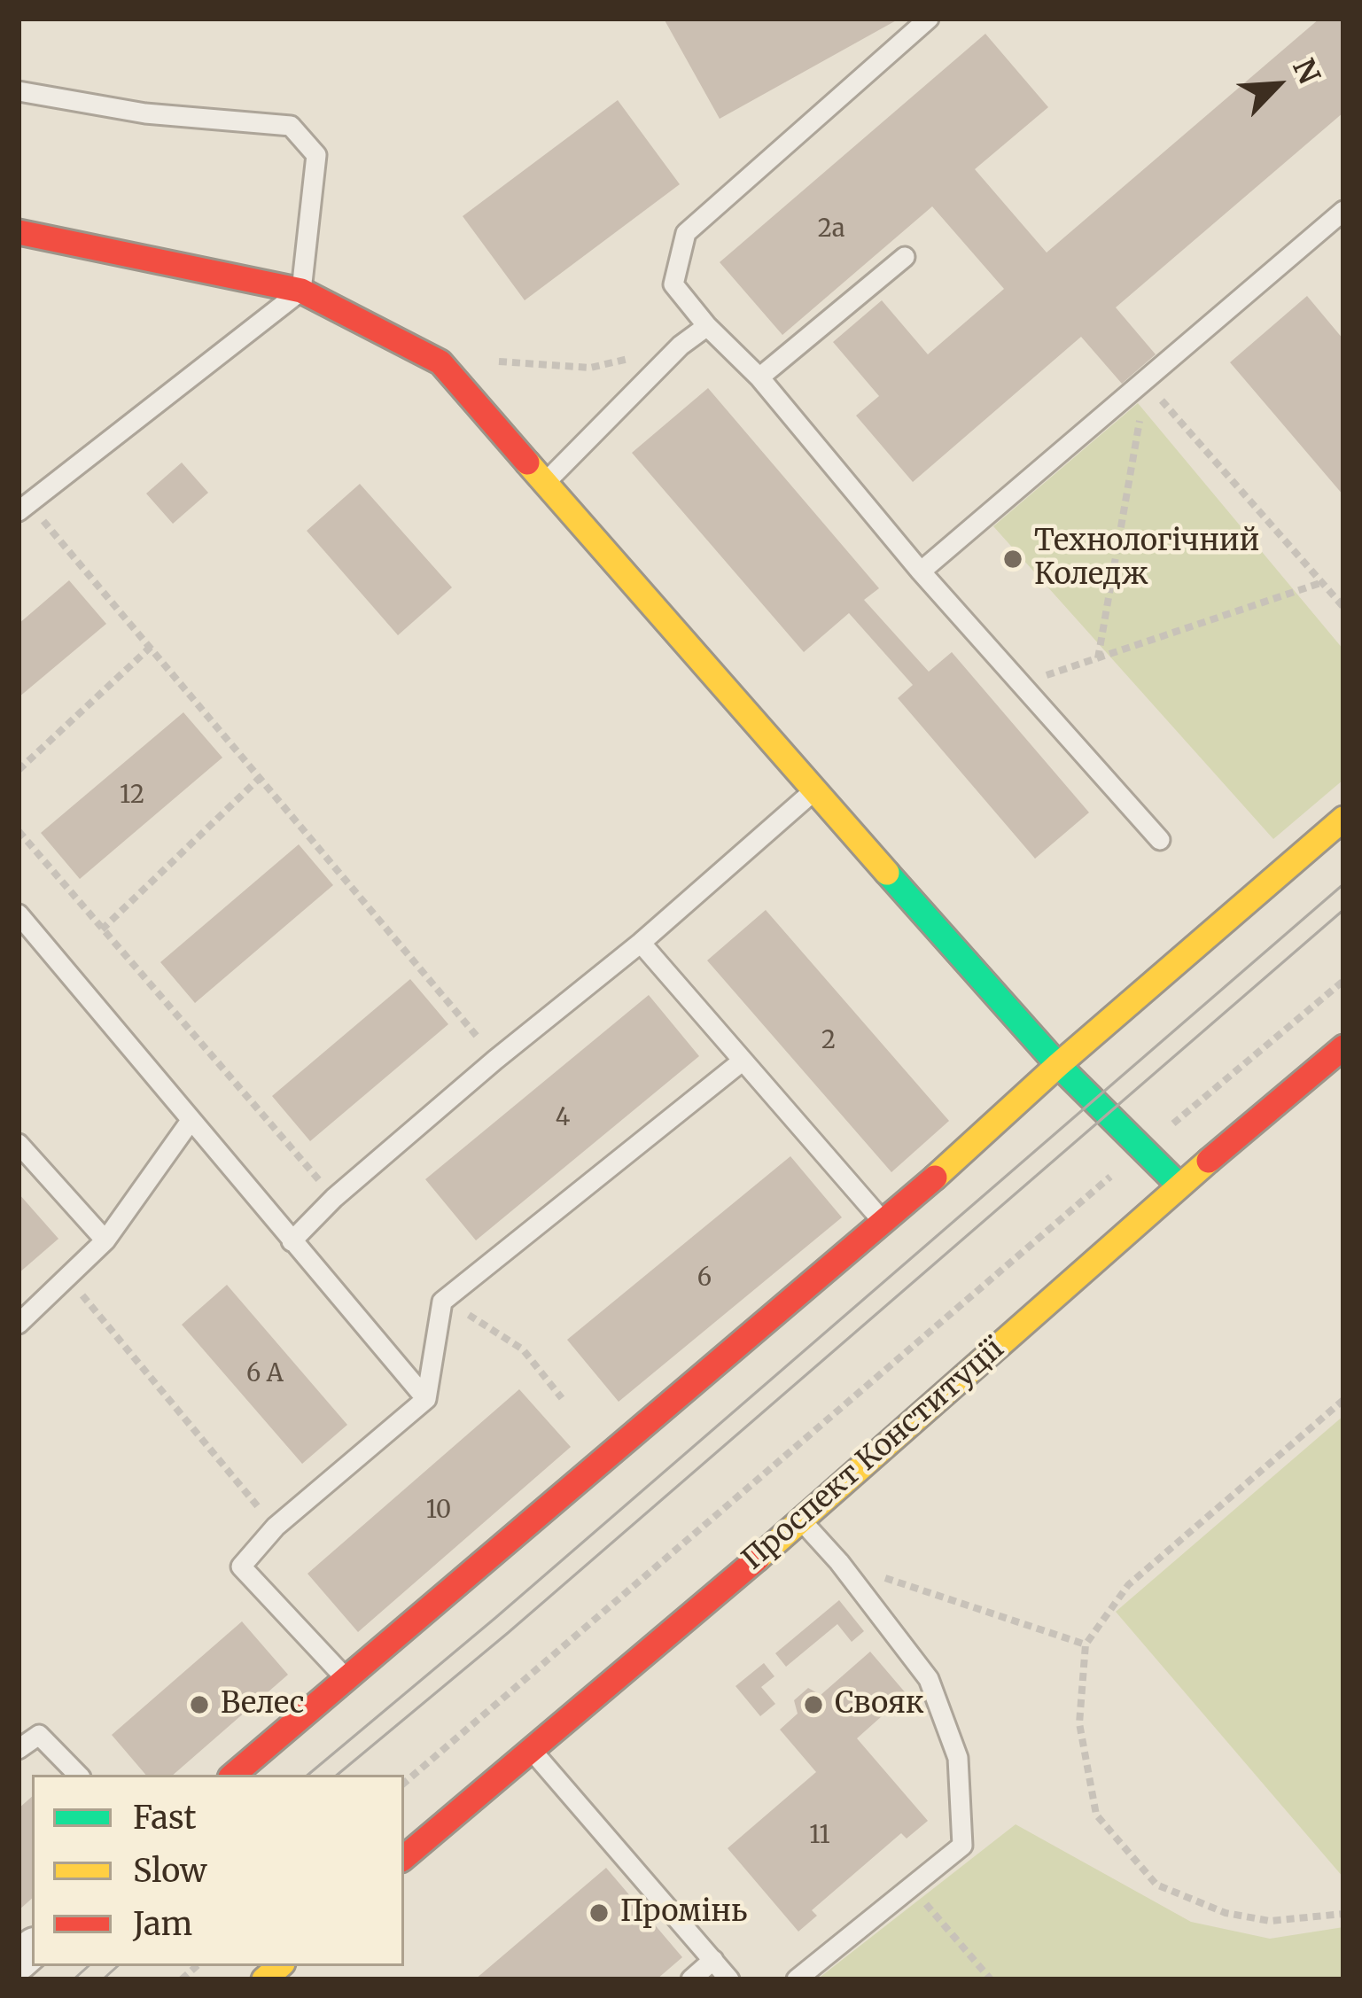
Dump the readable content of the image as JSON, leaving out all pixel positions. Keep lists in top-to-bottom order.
{
  "streets": {
    "street": ["Проспект Конституції"]
  },
  "places": [
    "Технологічний Коледж",
    "Велес",
    "Свояк",
    "Промінь"
  ],
  "house_numbers": [
    "2а",
    "12",
    "2",
    "4",
    "6",
    "6 А",
    "10",
    "11"
  ],
  "legend": ["Fast", "Slow", "Jam"],
  "north": "top right"
}
